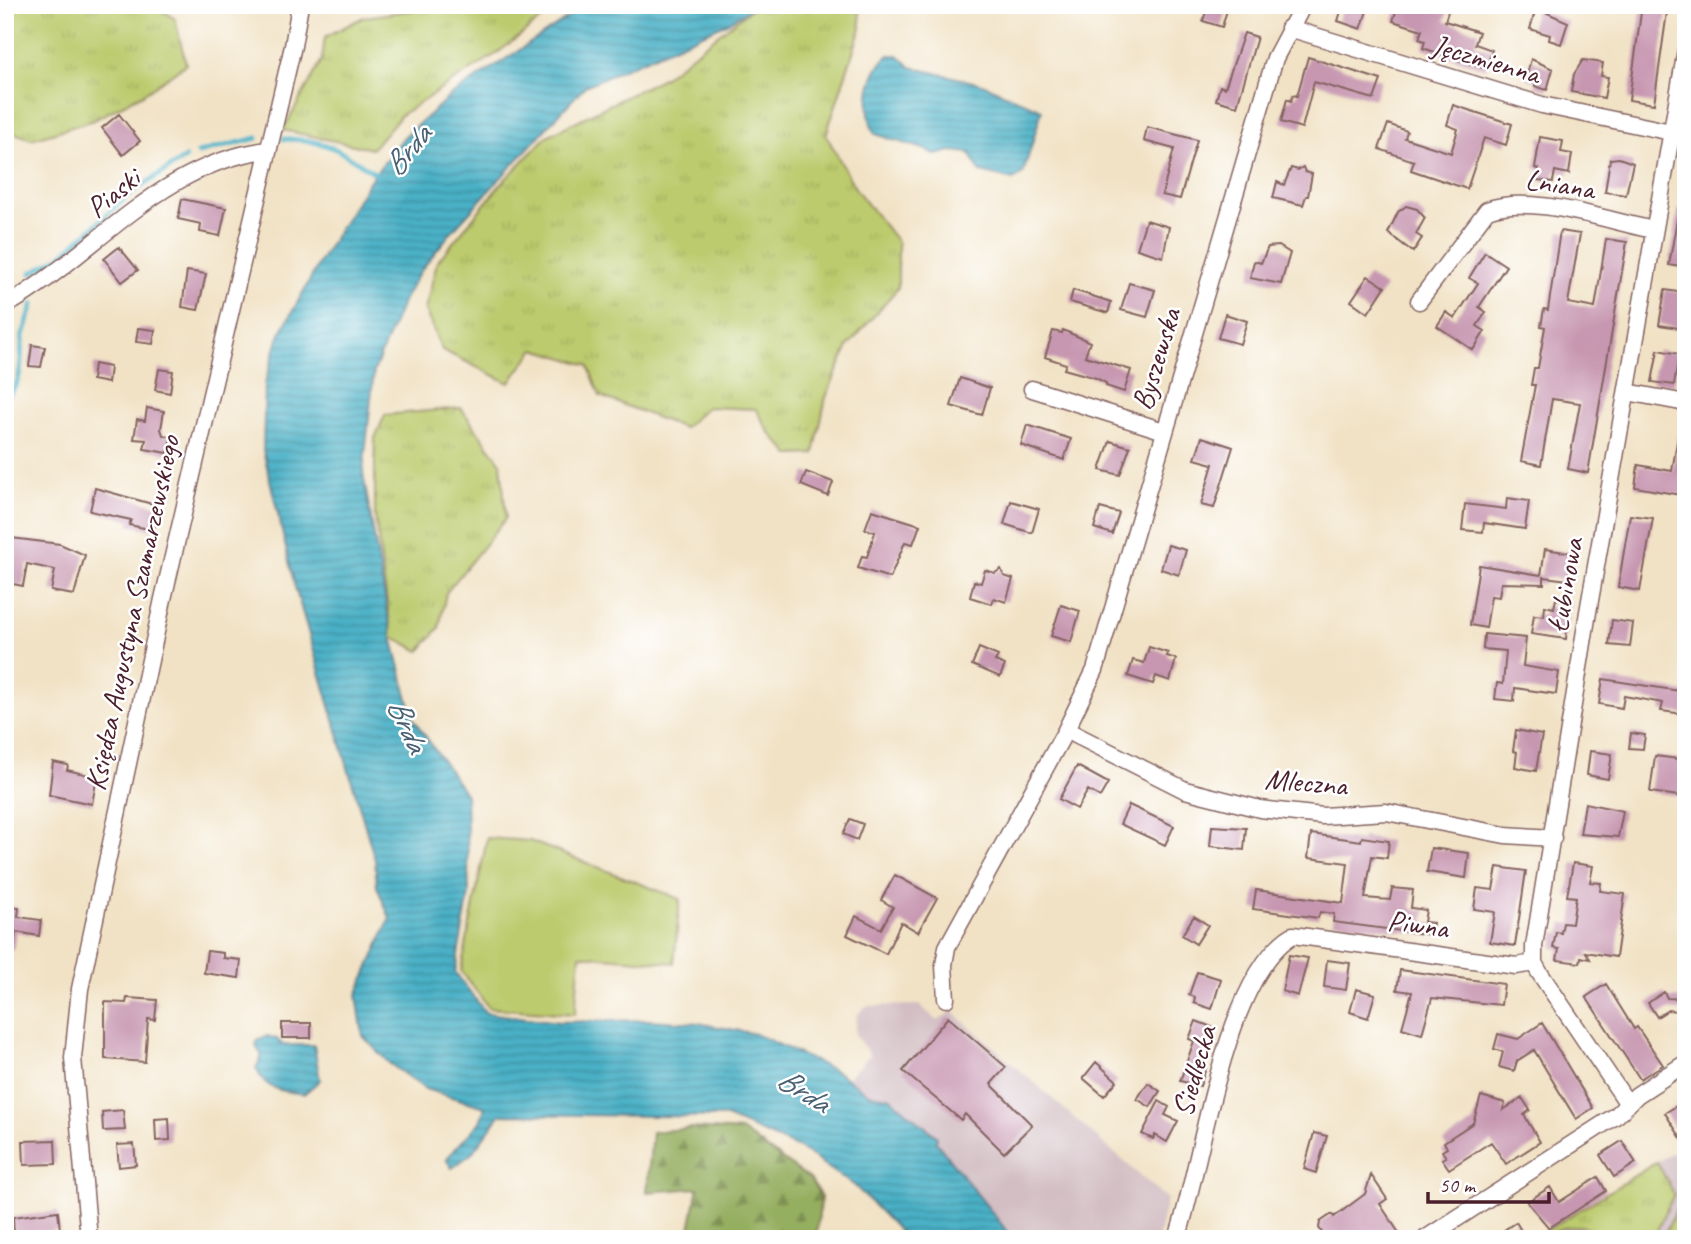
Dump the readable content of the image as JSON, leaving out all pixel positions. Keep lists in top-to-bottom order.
{
  "streets": {
    "street": [
      "Jęczmienna",
      "Lniana",
      "Piaski",
      "Byszewska",
      "Łubinowa",
      "Księdza Augustyna Szamarzewskiego",
      "Mleczna",
      "Piwna",
      "Siedlecka"
    ]
  },
  "crossings": [
    ["Jęczmienna", "Byszewska"],
    ["Jęczmienna", "Łubinowa"],
    ["Lniana", "Łubinowa"],
    ["Piaski", "Księdza Augustyna Szamarzewskiego"],
    ["Byszewska", "Mleczna"],
    ["Łubinowa", "Mleczna"],
    ["Łubinowa", "Piwna"],
    ["Piwna", "Siedlecka"]
  ],
  "water": ["Brda"],
  "scale_bar": "50 m"
}
